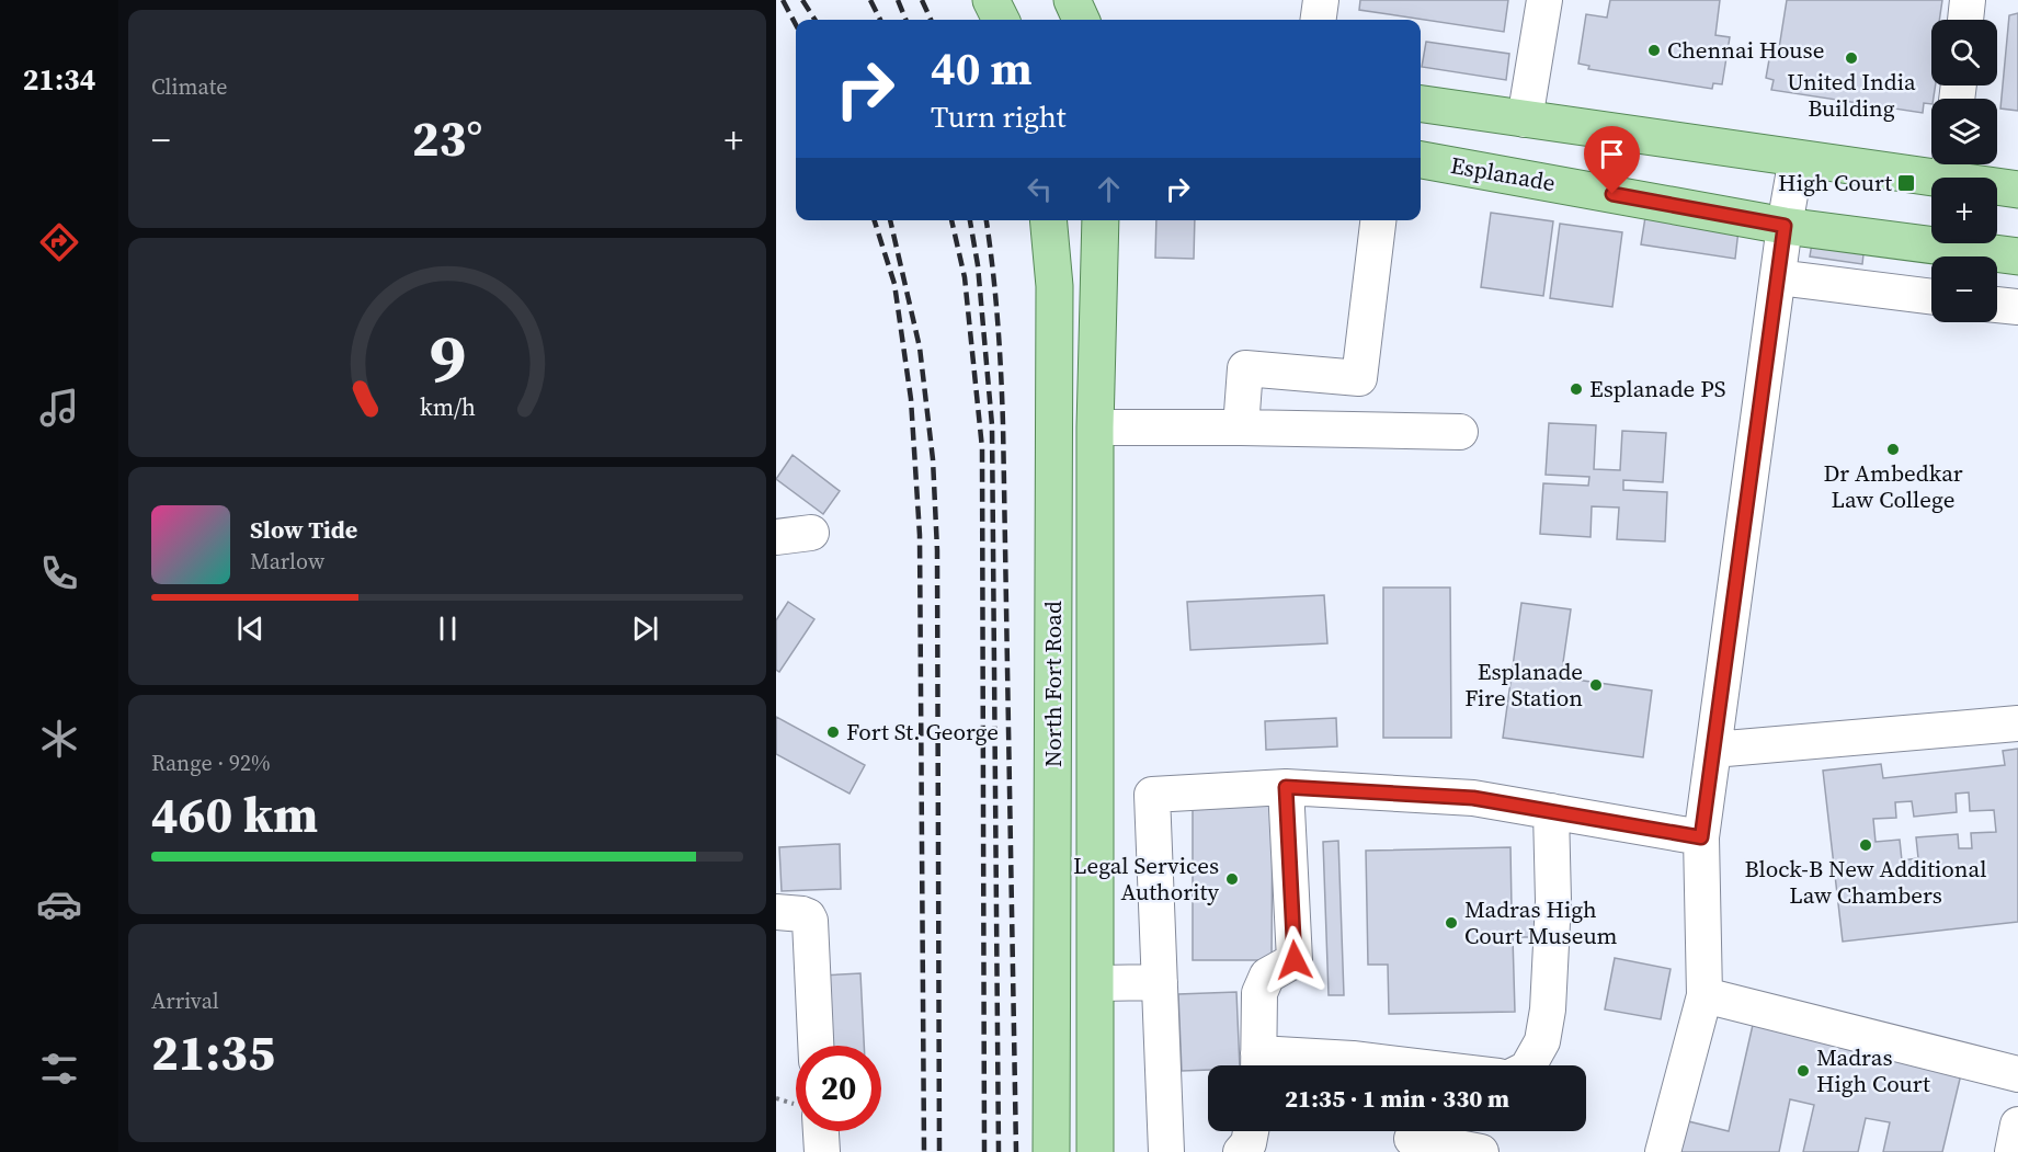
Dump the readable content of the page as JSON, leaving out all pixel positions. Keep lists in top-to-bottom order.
{
  "streets": {
    "main road": ["Esplanade", "North Fort Road"]
  },
  "places": {
    "other": [
      "Chennai House",
      "United India Building",
      "Esplanade PS",
      "Dr Ambedkar Law College",
      "Esplanade Fire Station",
      "Fort St. George",
      "Block-B New Additional Law Chambers",
      "Legal Services Authority",
      "Madras High Court Museum",
      "Madras High Court"
    ],
    "transit": ["High Court"]
  },
  "page": {
    "tabs": "21:34",
    "tile": [
      "Climate",
      ["Range · 92%", "460 km"],
      ["Arrival", "21:35"]
    ],
    "map_buttons": ["+", "−"],
    "turn": ["40 m", "Turn right"],
    "heat": ["−", "23°", "+"],
    "song": ["Slow Tide", "Marlow"],
    "limit": "20",
    "trip": "21:35 · 1 min · 330 m",
    "gauge": ["9", "km/h"]
  }
}
